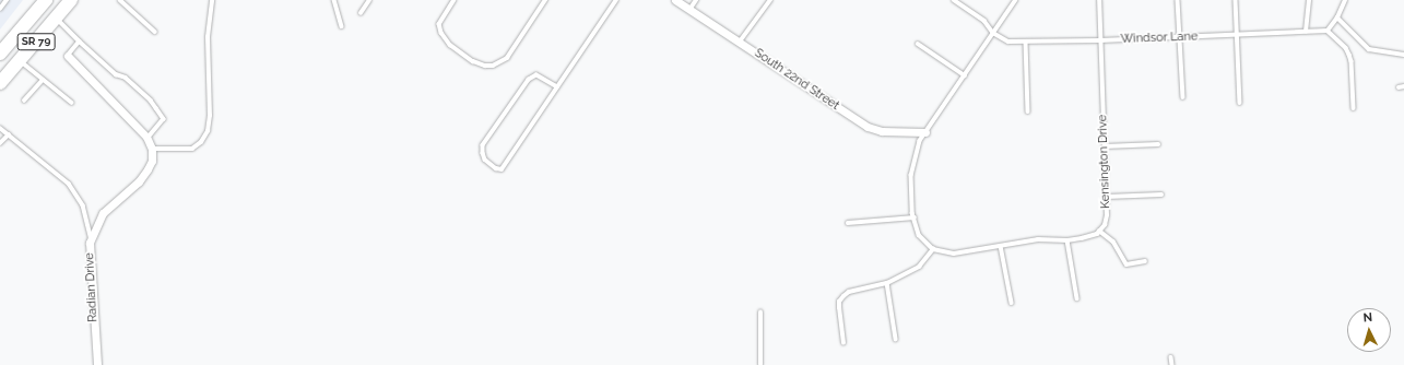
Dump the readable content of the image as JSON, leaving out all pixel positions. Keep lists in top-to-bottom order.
{
  "streets": {
    "highway": ["SR 79"],
    "street": ["South 22nd Street", "Radian Drive"],
    "lane": ["Windsor Lane", "Kensington Drive"]
  },
  "crossings": [
    ["Windsor Lane", "Kensington Drive"]
  ],
  "north": "top"
}
